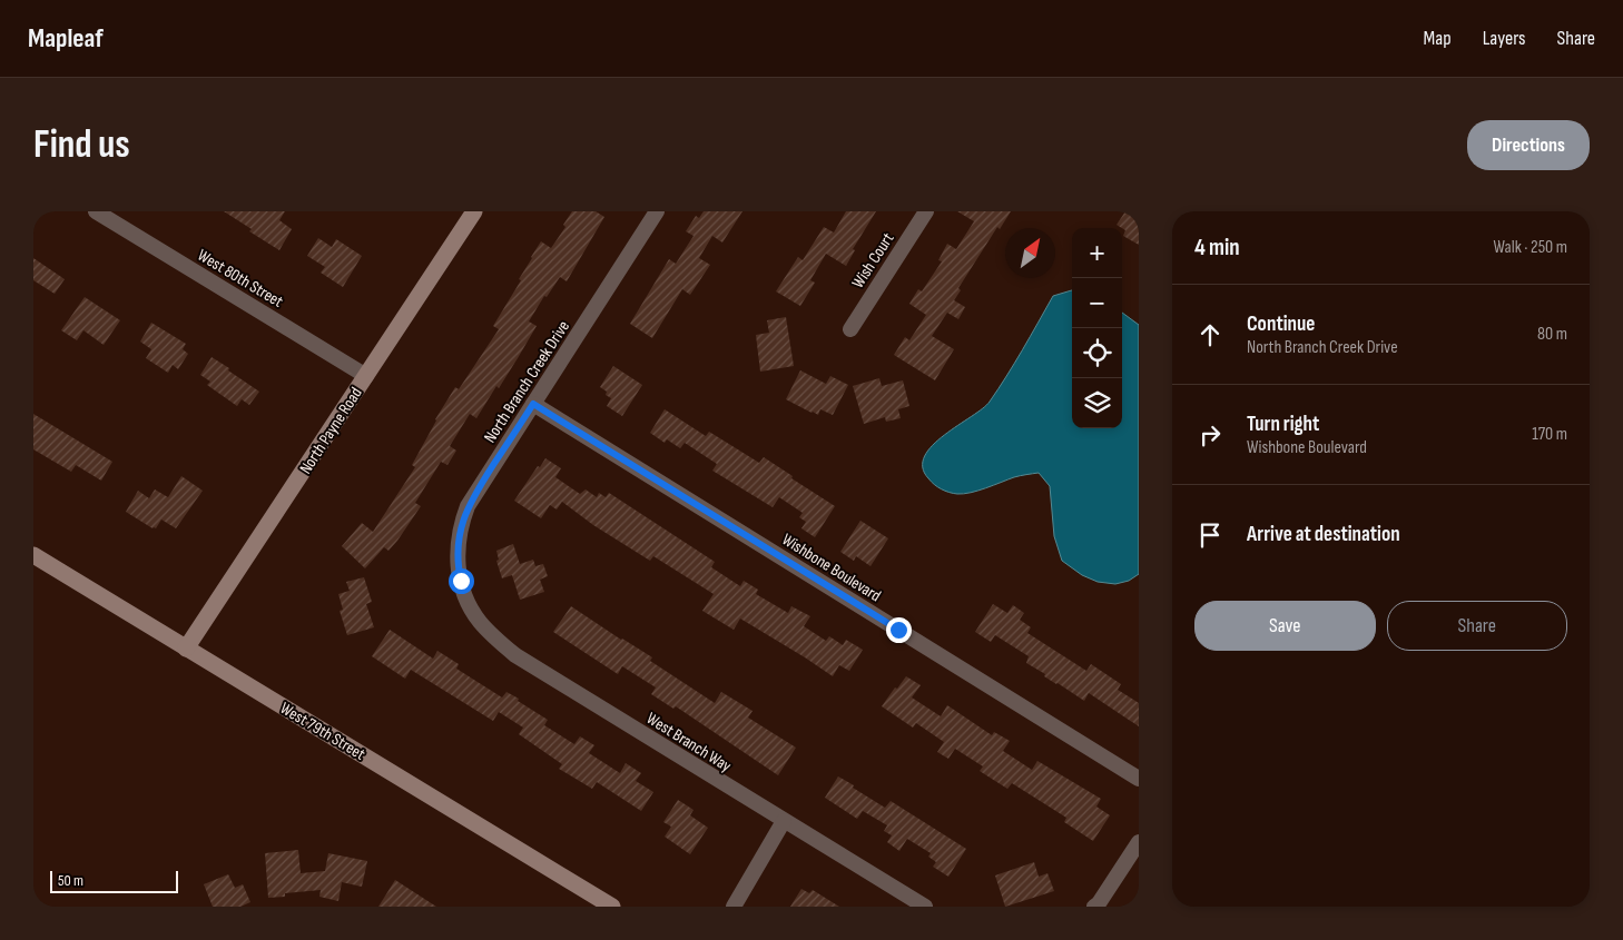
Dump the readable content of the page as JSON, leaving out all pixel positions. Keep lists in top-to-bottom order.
{
  "streets": {
    "main road": ["North Payne Road", "West 79th Street"],
    "street": [
      "Wish Court",
      "West 80th Street",
      "North Branch Creek Drive",
      "Wishbone Boulevard",
      "West Branch Way"
    ]
  },
  "crossings": [
    ["West 80th Street", "North Payne Road"],
    ["North Branch Creek Drive", "Wishbone Boulevard"],
    ["North Branch Creek Drive", "West Branch Way"],
    ["North Payne Road", "West 79th Street"]
  ],
  "scale_bar": "50 m",
  "north": "top right",
  "page": {
    "header": "Mapleaf",
    "nav": ["Map", "Layers", "Share"],
    "buttons": [
      "Directions",
      ["Save", "Share"]
    ],
    "title": "Find us",
    "heading": ["4 min", "Walk · 250 m"],
    "map_buttons": ["+", "−"],
    "list": [
      ["Continue", "North Branch Creek Drive", "80 m"],
      ["Turn right", "Wishbone Boulevard", "170 m"],
      "Arrive at destination"
    ],
    "scale": "50 m"
  }
}
